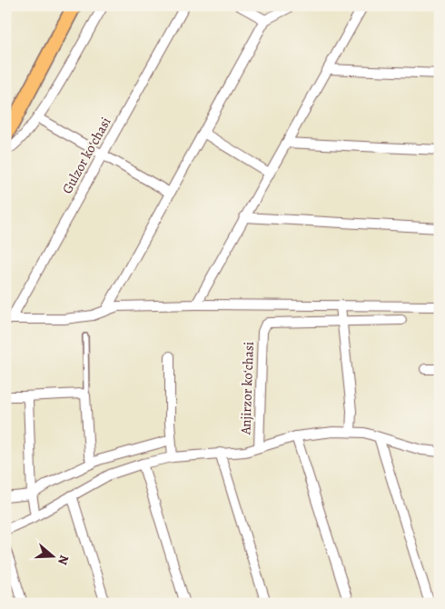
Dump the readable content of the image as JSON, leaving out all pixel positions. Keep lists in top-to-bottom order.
{
  "streets": {
    "street": ["Gulzor koʻchasi", "Anjirzor koʻchasi"]
  },
  "north": "right"
}
